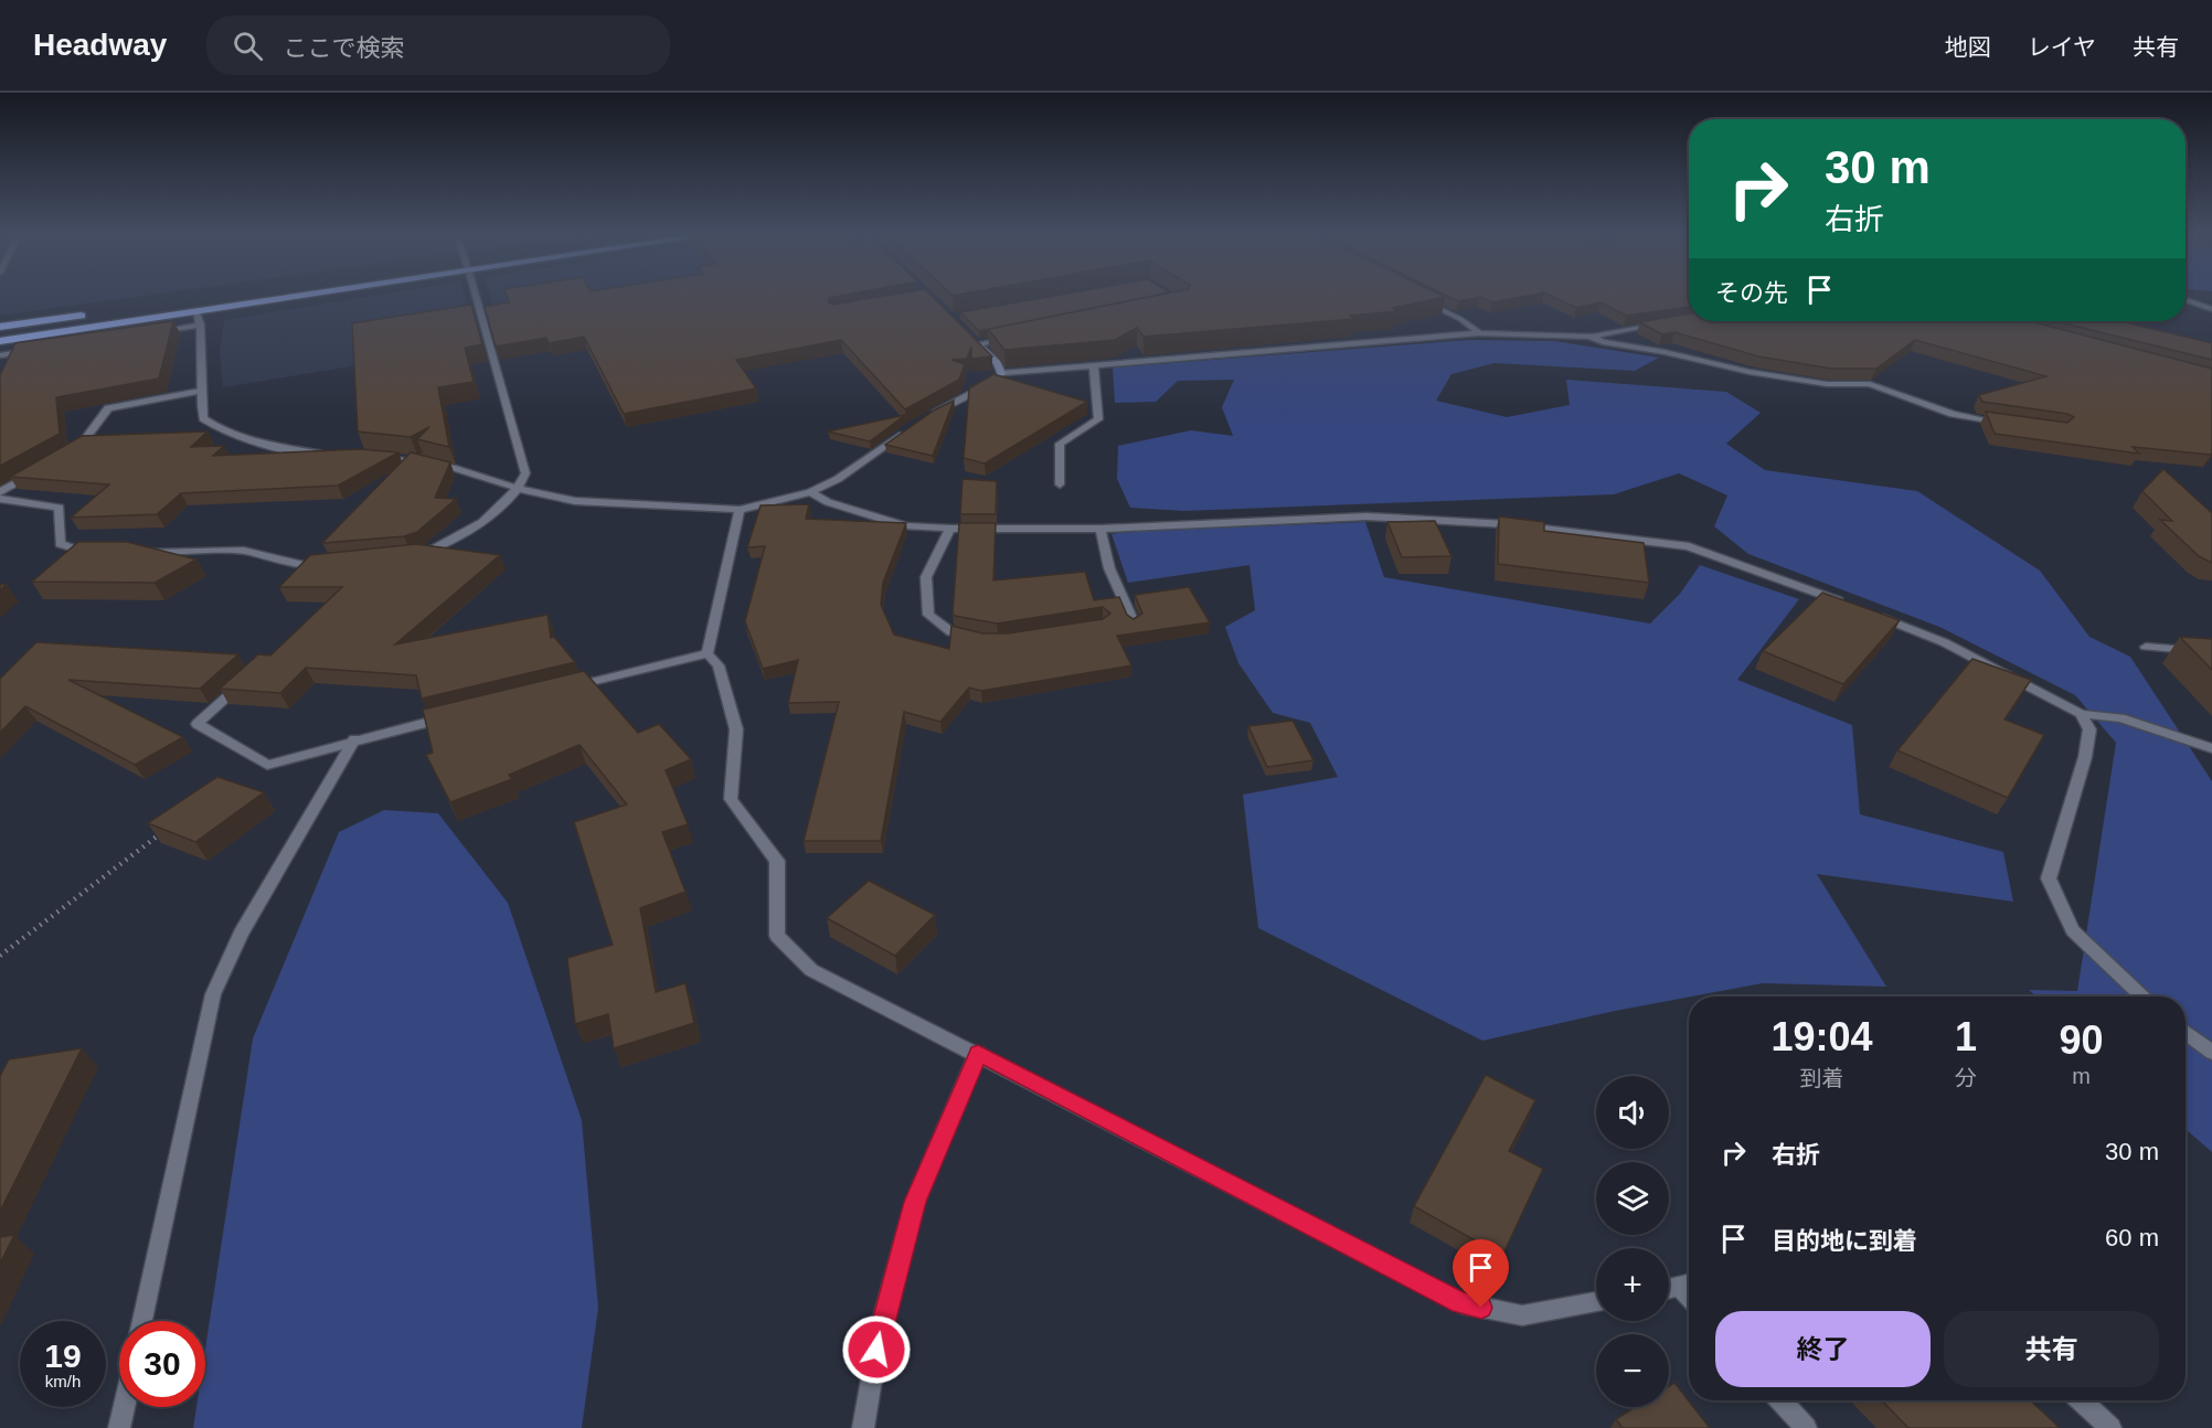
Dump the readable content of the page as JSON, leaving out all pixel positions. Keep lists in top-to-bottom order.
{
  "page": {
    "header": "Headway",
    "search": "ここで検索",
    "nav": ["地図", "レイヤ", "共有"],
    "turn": ["30 m", "右折"],
    "then": "その先",
    "eta": [
      "19:04",
      "到着",
      "1",
      "分",
      "90",
      "m"
    ],
    "map_buttons": ["+", "−"],
    "list": [
      {
        "name": "右折",
        "value": "30 m"
      },
      {
        "name": "目的地に到着",
        "value": "60 m"
      }
    ],
    "buttons": ["終了", "共有"],
    "speed": "19 km/h",
    "limit": "30"
  }
}
